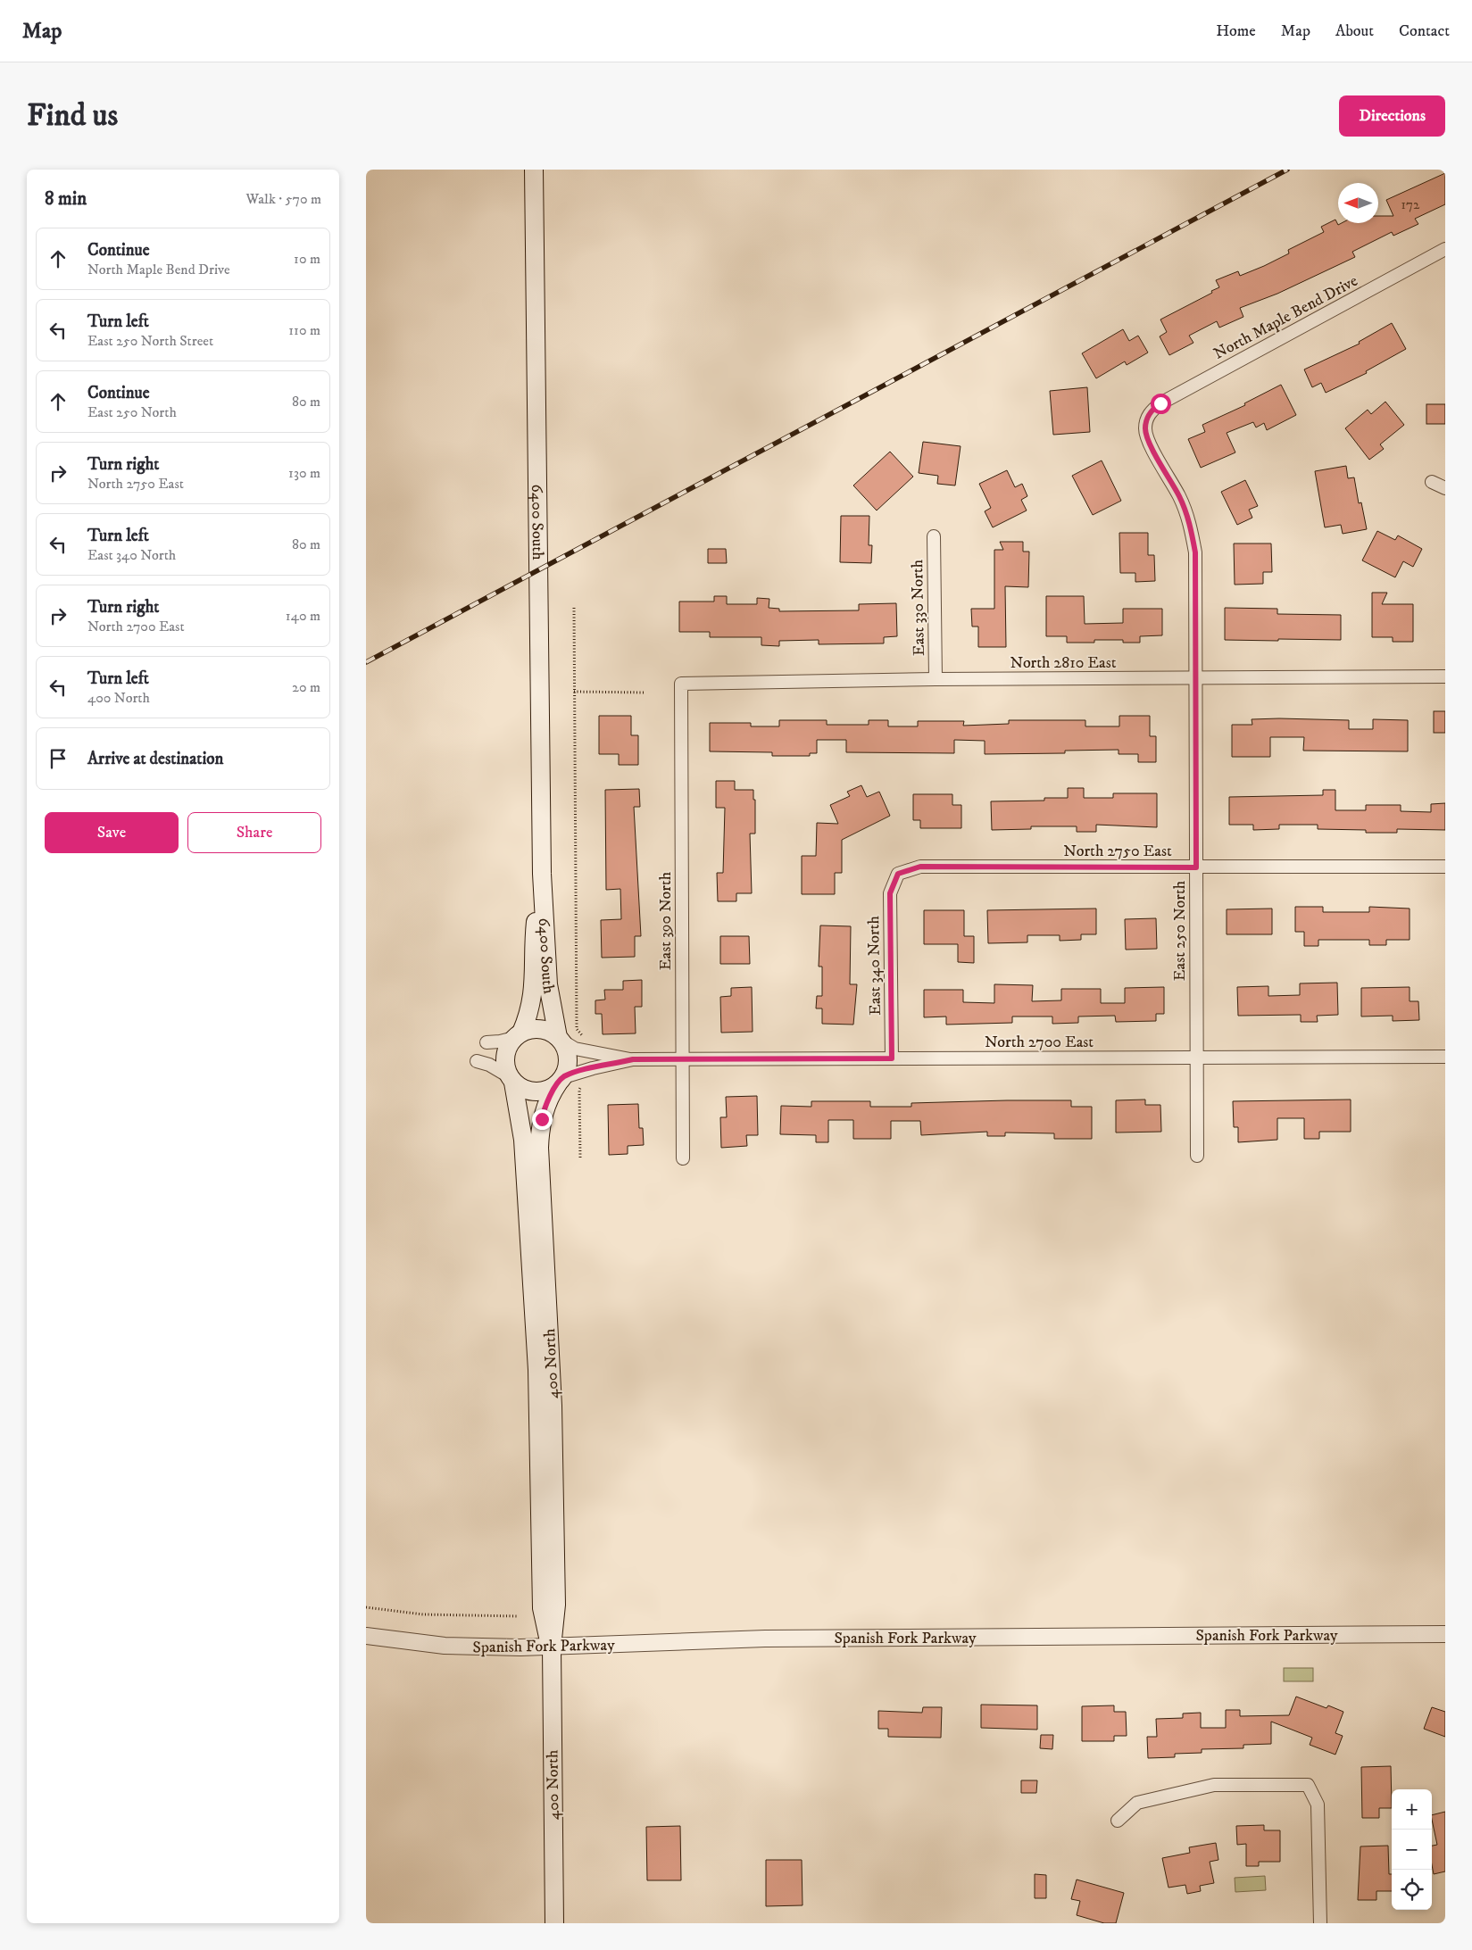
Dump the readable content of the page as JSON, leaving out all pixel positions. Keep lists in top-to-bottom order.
{
  "streets": {
    "main road": ["6400 South", "400 North"],
    "street": [
      "North Maple Bend Drive",
      "East 330 North",
      "North 2810 East",
      "North 2750 East",
      "East 390 North",
      "East 250 North",
      "East 340 North",
      "North 2700 East",
      "Spanish Fork Parkway"
    ]
  },
  "crossings": [
    ["North Maple Bend Drive", "East 250 North"],
    ["6400 South", "North 2700 East"],
    ["6400 South", "400 North"],
    ["East 330 North", "North 2810 East"],
    ["North 2810 East", "East 390 North"],
    ["North 2810 East", "East 250 North"],
    ["North 2750 East", "East 250 North"],
    ["North 2750 East", "East 340 North"],
    ["East 390 North", "North 2700 East"],
    ["East 250 North", "North 2700 East"],
    ["East 340 North", "North 2700 East"],
    ["North 2700 East", "400 North"],
    ["400 North", "Spanish Fork Parkway"]
  ],
  "house_numbers": ["172"],
  "north": "left",
  "page": {
    "header": "Map",
    "nav": [
      "Home",
      "Map",
      "About",
      "Contact"
    ],
    "buttons": [
      "Directions",
      ["Save", "Share"]
    ],
    "title": "Find us",
    "heading": ["8 min", "Walk · 570 m"],
    "list": [
      ["Continue", "North Maple Bend Drive", "10 m"],
      ["Turn left", "East 250 North Street", "110 m"],
      ["Continue", "East 250 North", "80 m"],
      ["Turn right", "North 2750 East", "130 m"],
      ["Turn left", "East 340 North", "80 m"],
      ["Turn right", "North 2700 East", "140 m"],
      ["Turn left", "400 North", "20 m"],
      "Arrive at destination"
    ],
    "map_buttons": ["+", "−"]
  }
}
